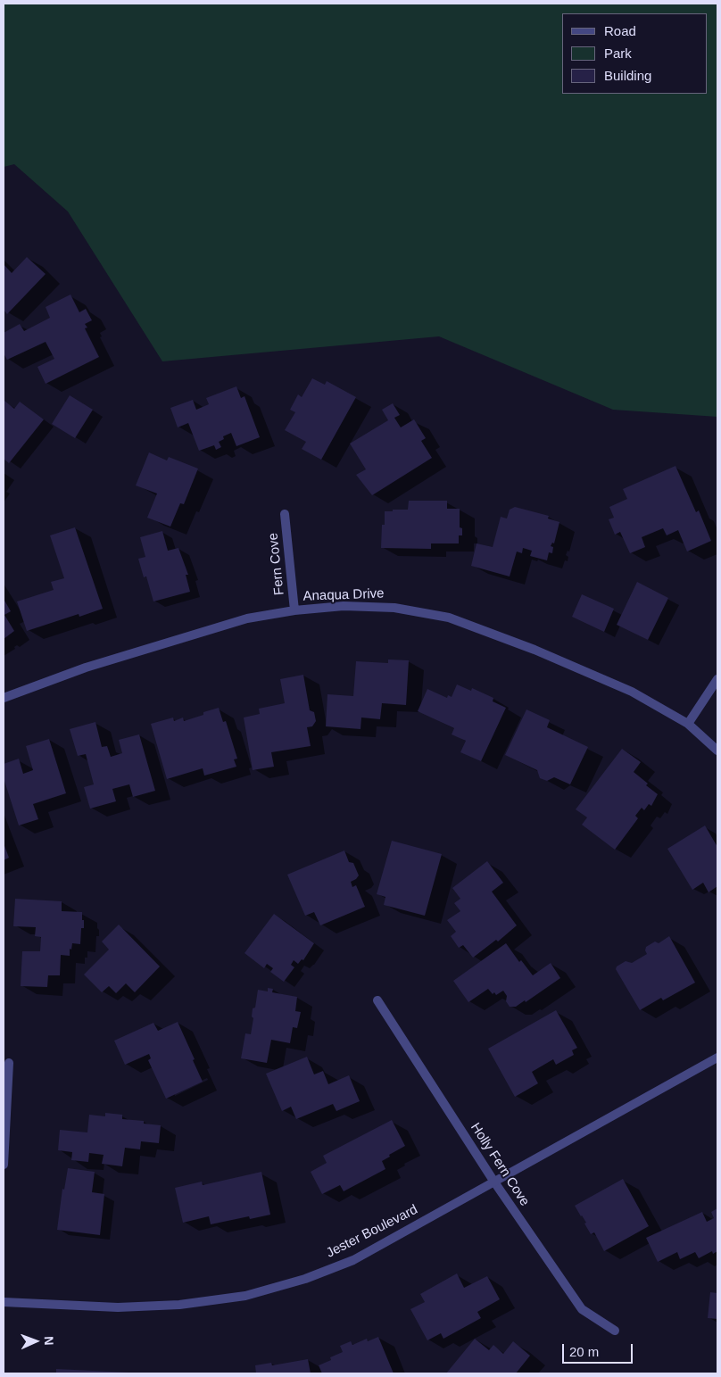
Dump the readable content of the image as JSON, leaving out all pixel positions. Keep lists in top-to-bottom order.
{
  "streets": {
    "street": [
      "Fern Cove",
      "Anaqua Drive",
      "Holly Fern Cove",
      "Jester Boulevard"
    ]
  },
  "crossings": [
    ["Fern Cove", "Anaqua Drive"],
    ["Holly Fern Cove", "Jester Boulevard"]
  ],
  "legend": ["Road", "Park", "Building"],
  "scale_bar": "20 m",
  "north": "right"
}
